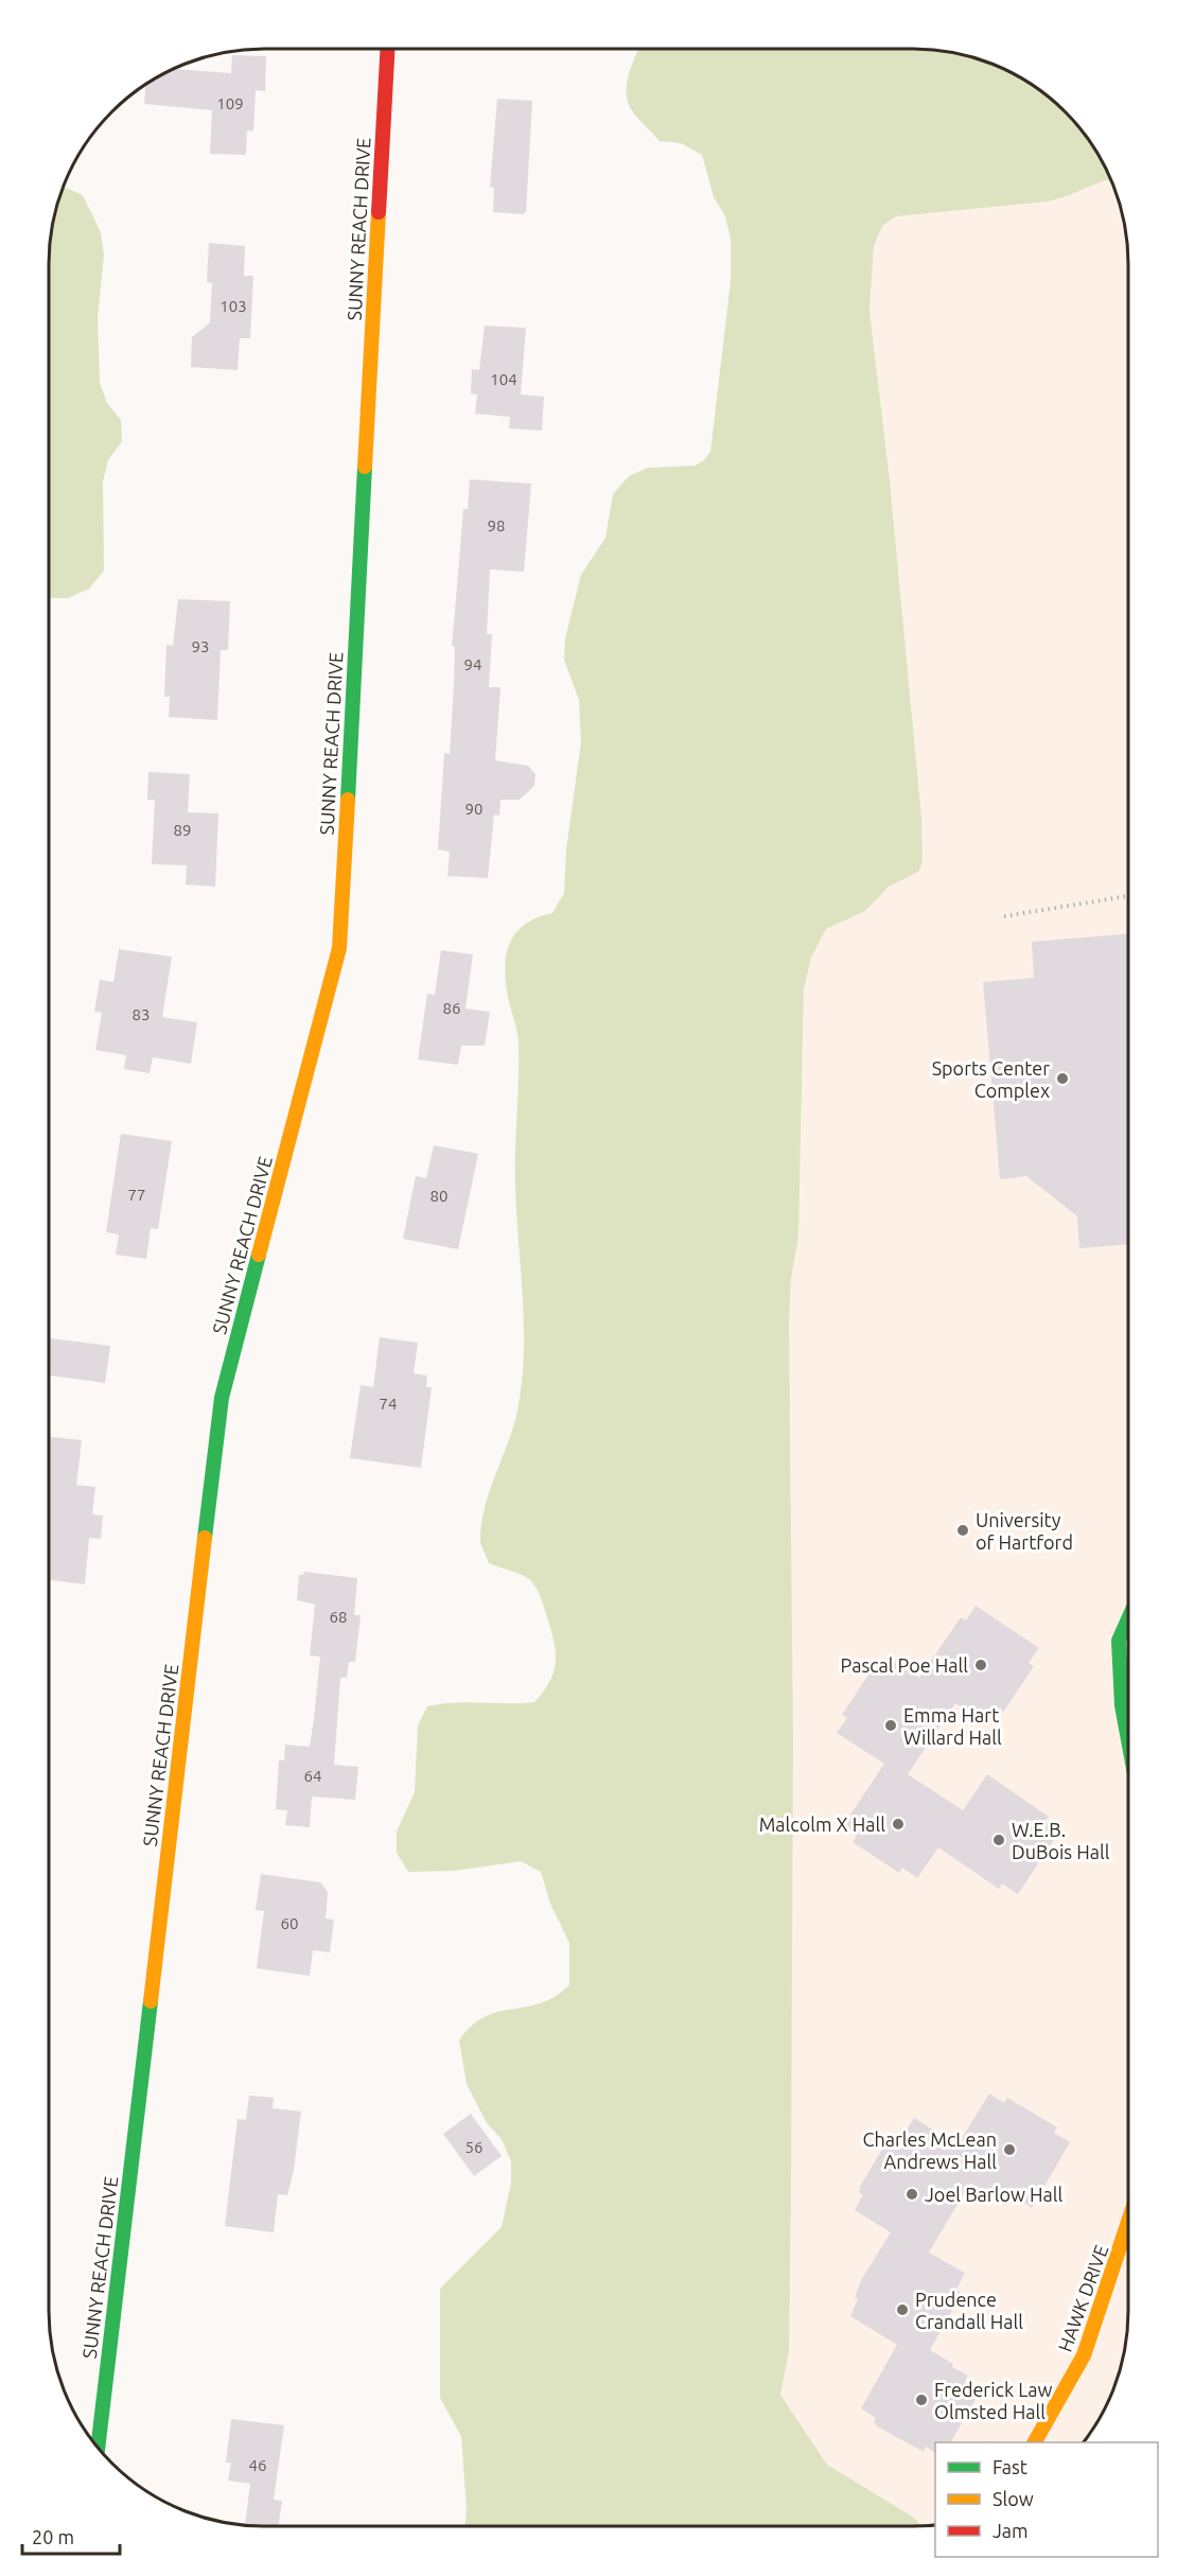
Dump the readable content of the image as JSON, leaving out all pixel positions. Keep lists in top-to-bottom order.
{
  "streets": {
    "street": ["SUNNY REACH DRIVE", "HAWK DRIVE"]
  },
  "places": [
    "Sports Center Complex",
    "University of Hartford",
    "Pascal Poe Hall",
    "Emma Hart Willard Hall",
    "Malcolm X Hall",
    "W.E.B. DuBois Hall",
    "Charles McLean Andrews Hall",
    "Joel Barlow Hall",
    "Prudence Crandall Hall",
    "Frederick Law Olmsted Hall"
  ],
  "house_numbers": [
    "109",
    "103",
    "104",
    "98",
    "93",
    "94",
    "90",
    "89",
    "86",
    "83",
    "77",
    "80",
    "74",
    "68",
    "64",
    "60",
    "56",
    "46"
  ],
  "legend": ["Fast", "Slow", "Jam"],
  "scale_bar": "20 m"
}
